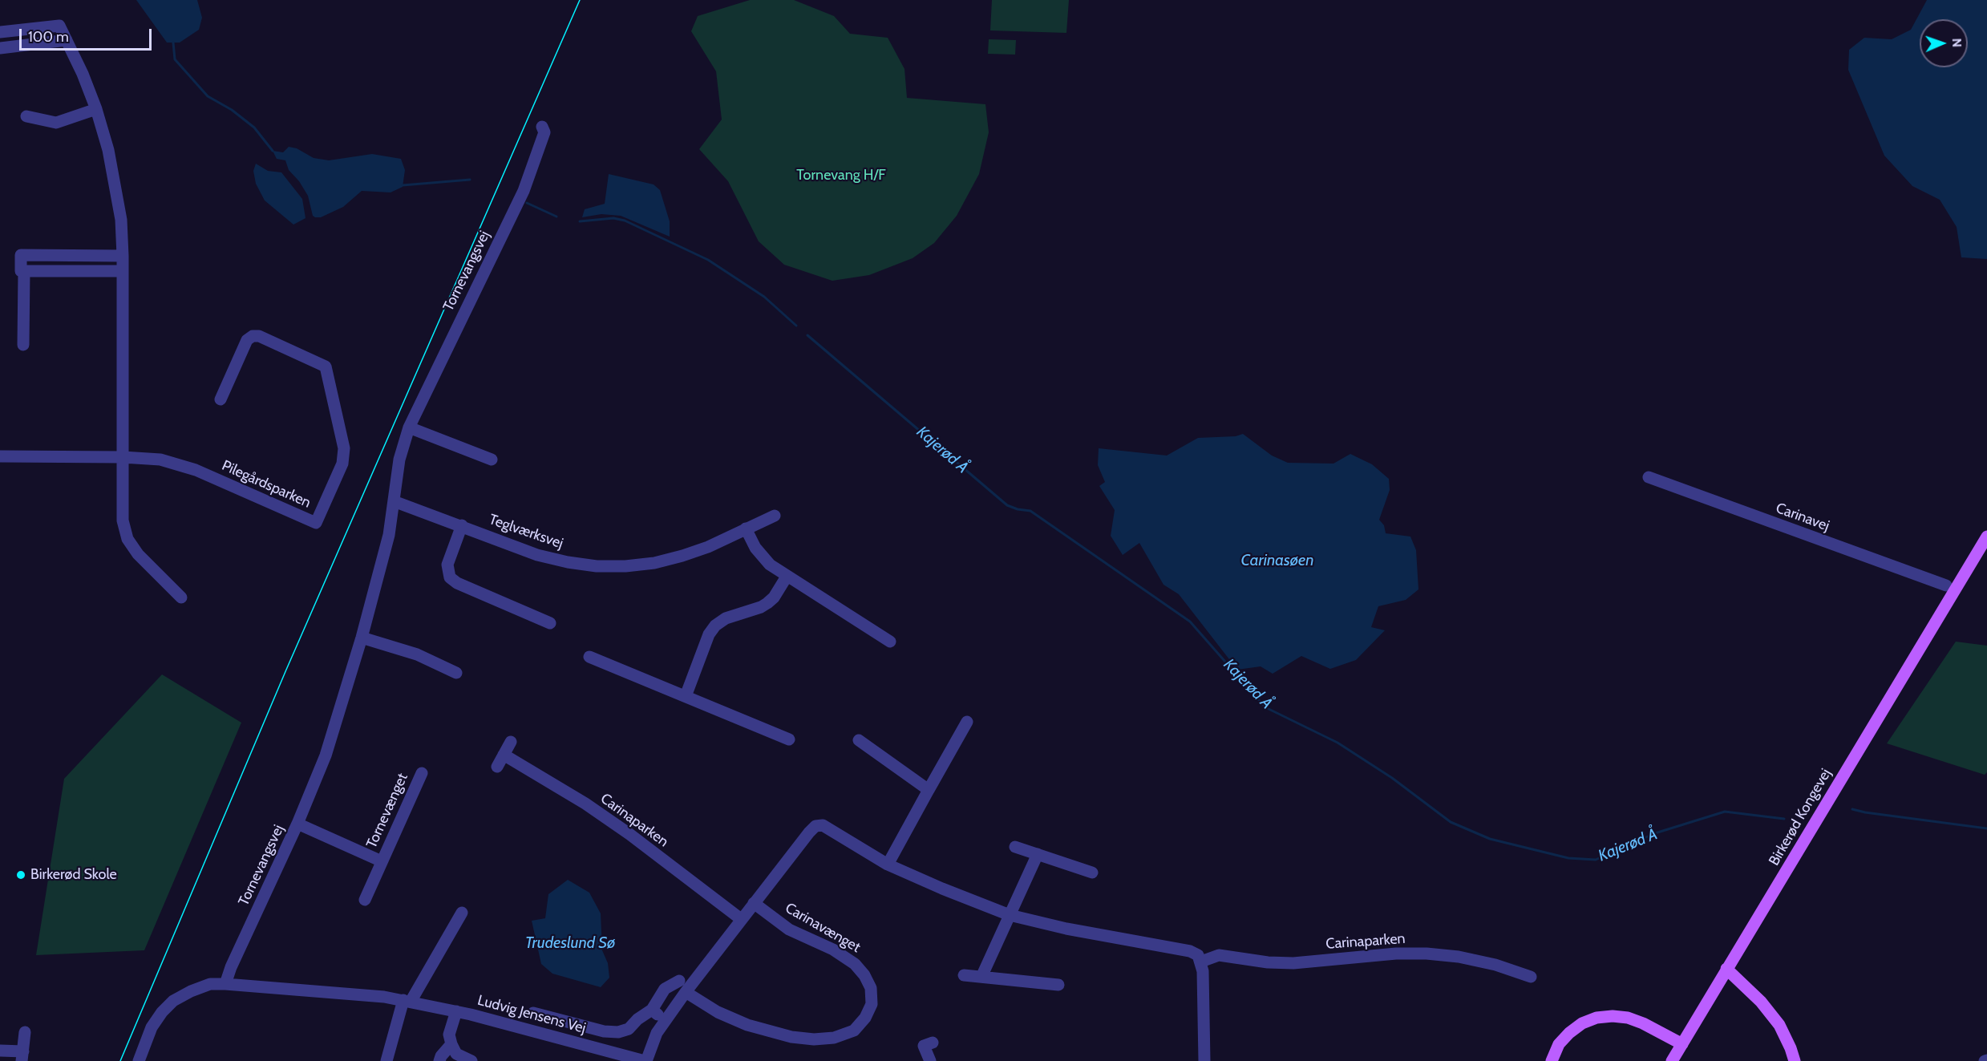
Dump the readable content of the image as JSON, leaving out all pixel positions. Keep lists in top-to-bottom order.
{
  "streets": {
    "main road": ["Birkerød Kongevej"],
    "street": [
      "Tornevangsvej",
      "Pilegårdsparken",
      "Carinavej",
      "Teglværksvej",
      "Tornevænget",
      "Carinaparken",
      "Carinavænget",
      "Ludvig Jensens Vej"
    ]
  },
  "crossings": [
    ["Tornevangsvej", "Teglværksvej"],
    ["Tornevangsvej", "Tornevænget"],
    ["Tornevangsvej", "Ludvig Jensens Vej"],
    ["Carinavej", "Birkerød Kongevej"]
  ],
  "water": ["Kajerød Å", "Carinasøen", "Trudeslund Sø"],
  "parks": ["Tornevang H/F"],
  "places": ["Birkerød Skole"],
  "scale_bar": "100 m",
  "north": "right"
}
